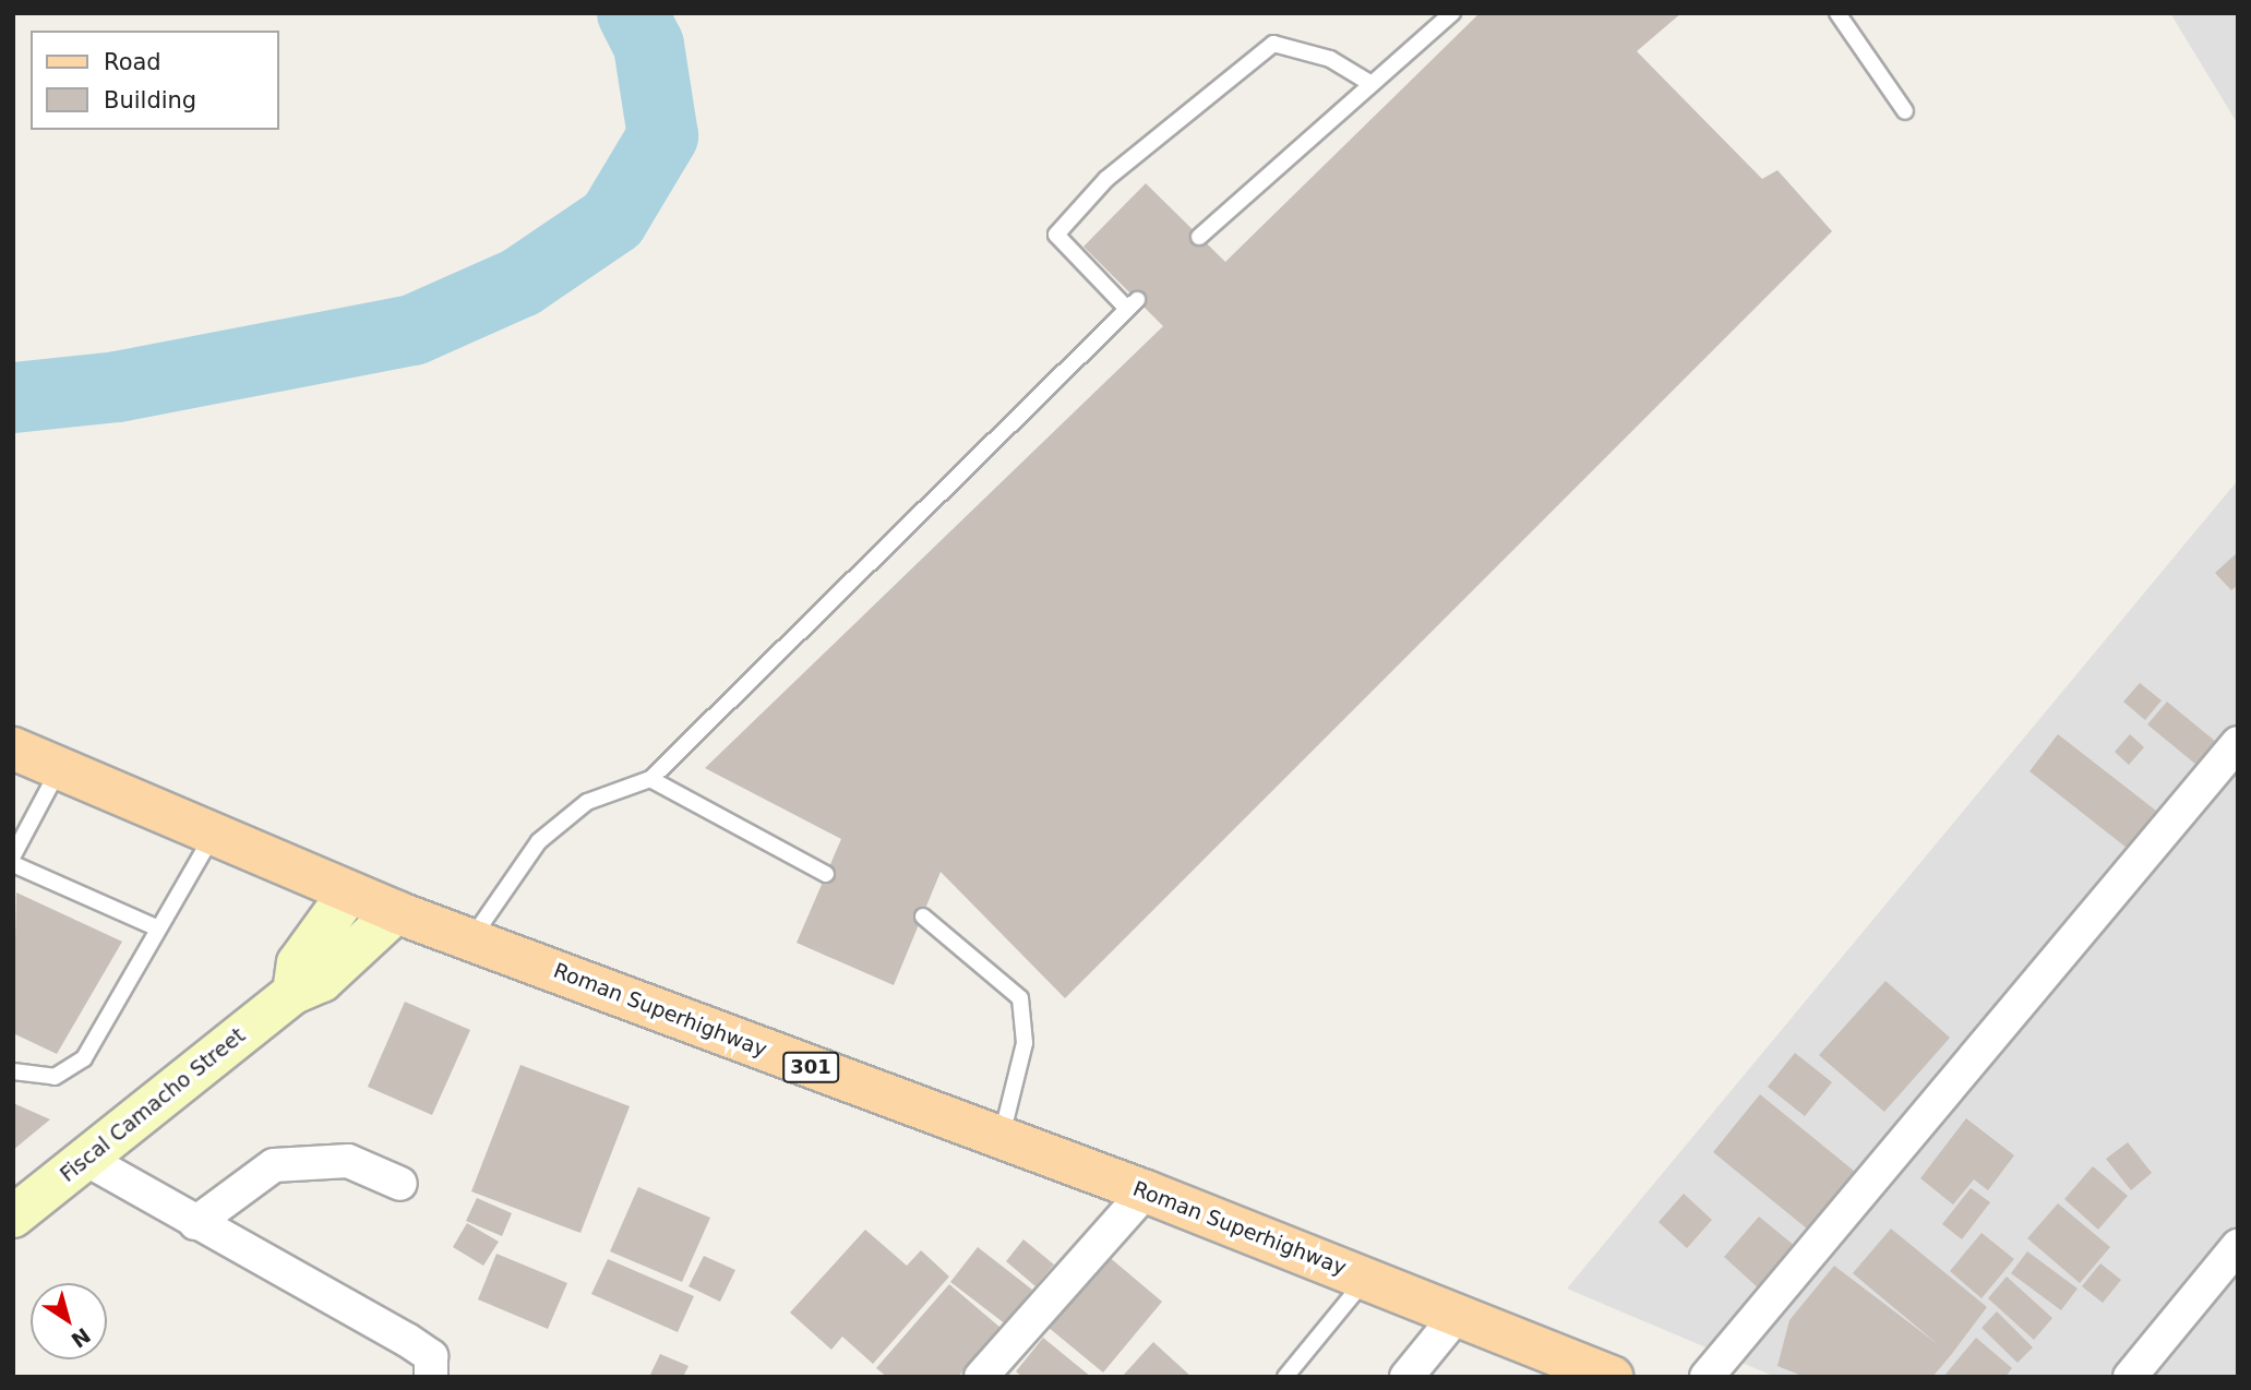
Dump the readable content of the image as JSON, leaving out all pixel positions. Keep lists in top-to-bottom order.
{
  "streets": {
    "main road": ["Roman Superhighway", "301"],
    "street": ["Fiscal Camacho Street"]
  },
  "crossings": [
    ["Roman Superhighway", "Fiscal Camacho Street"]
  ],
  "legend": ["Road", "Building"],
  "north": "bottom right"
}
